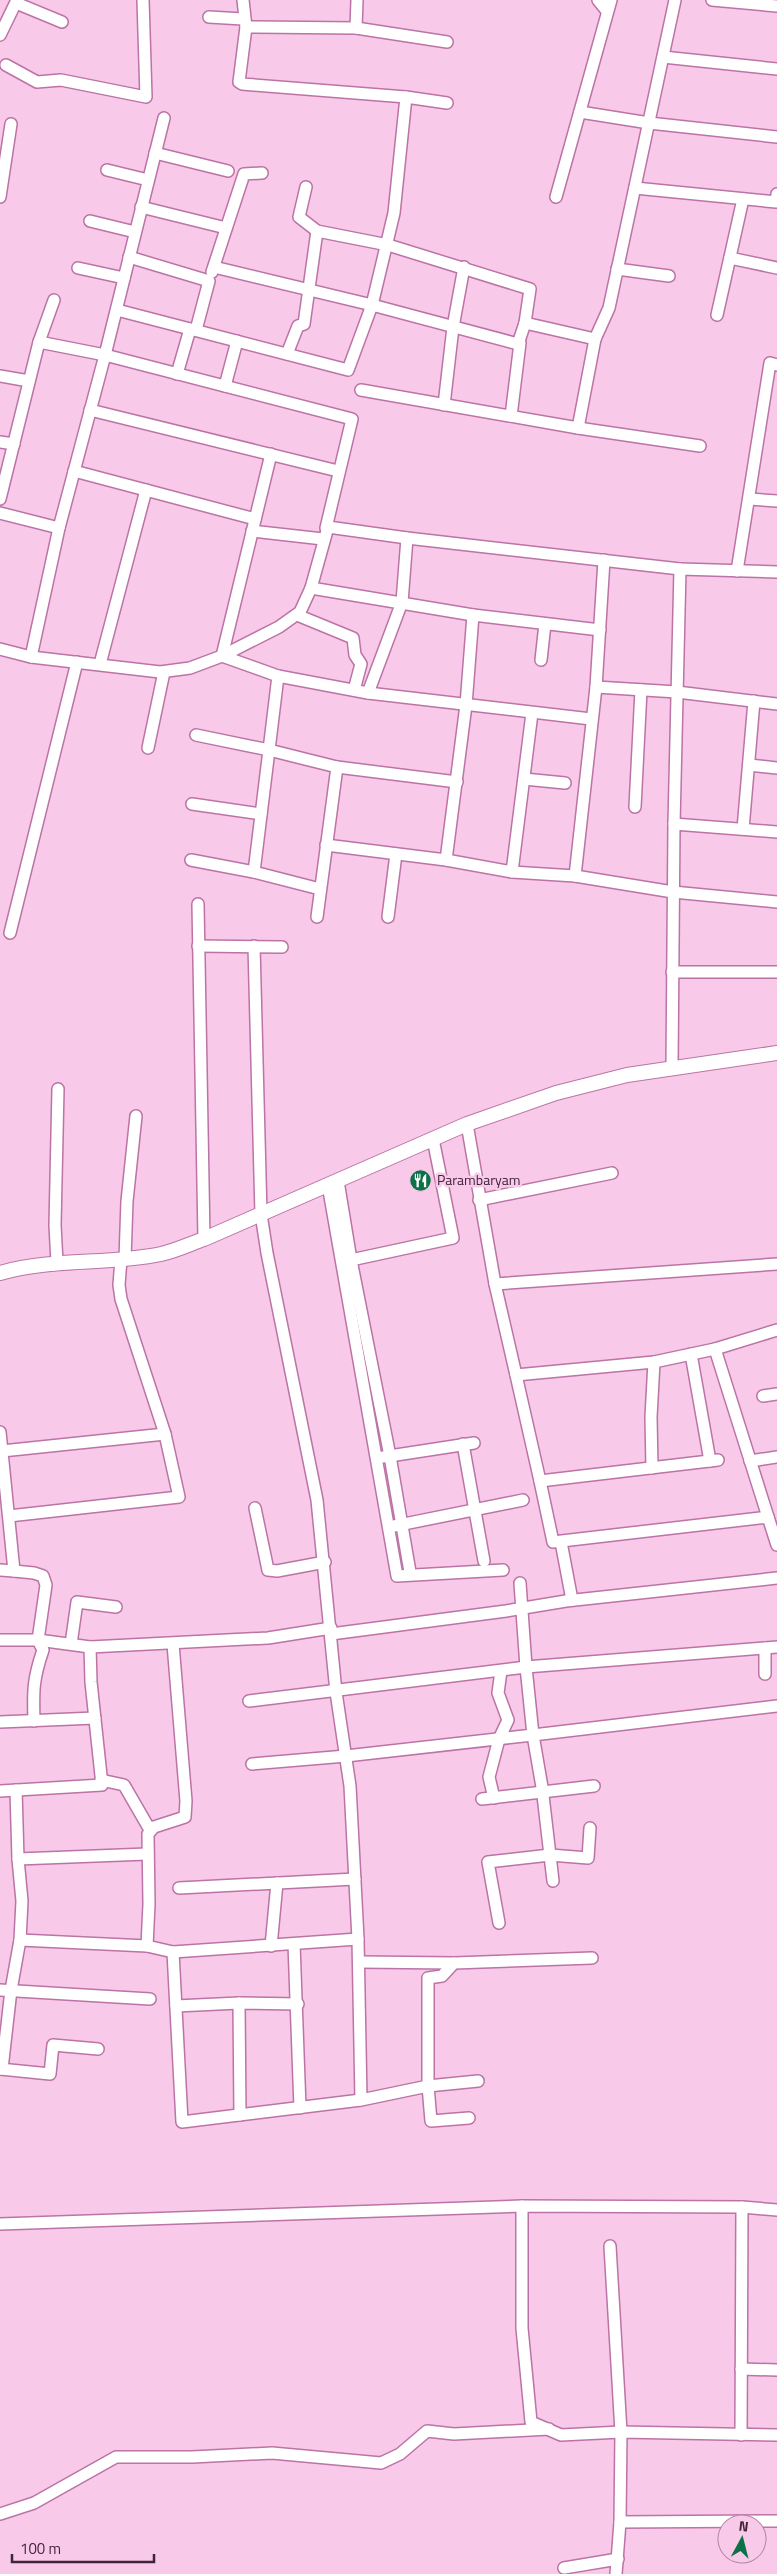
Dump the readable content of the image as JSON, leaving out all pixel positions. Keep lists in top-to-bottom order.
{
  "places": {
    "restaurant": ["Parambaryam"]
  },
  "scale_bar": "100 m",
  "north": "top"
}
